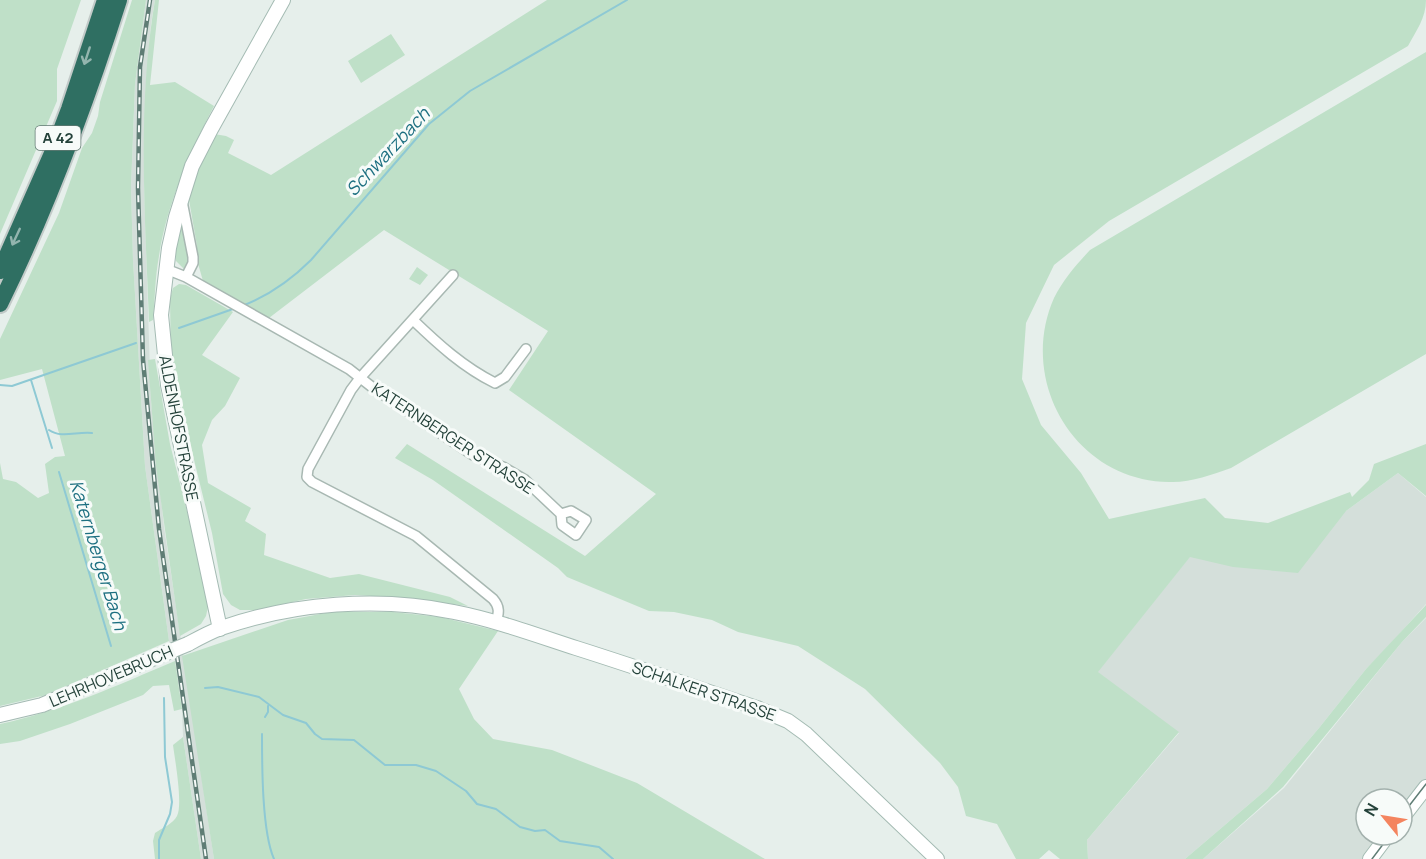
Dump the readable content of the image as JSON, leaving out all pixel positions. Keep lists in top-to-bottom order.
{
  "streets": {
    "highway": ["A 42"],
    "street": [
      "ALDENHOFSTRASSE",
      "KATERNBERGER STRASSE",
      "LEHRHOVEBRUCH",
      "SCHALKER STRASSE"
    ]
  },
  "crossings": [
    ["ALDENHOFSTRASSE", "KATERNBERGER STRASSE"],
    ["ALDENHOFSTRASSE", "LEHRHOVEBRUCH"],
    ["ALDENHOFSTRASSE", "SCHALKER STRASSE"],
    ["LEHRHOVEBRUCH", "SCHALKER STRASSE"]
  ],
  "water": ["Schwarzbach", "Katernberger Bach"],
  "north": "top left"
}
